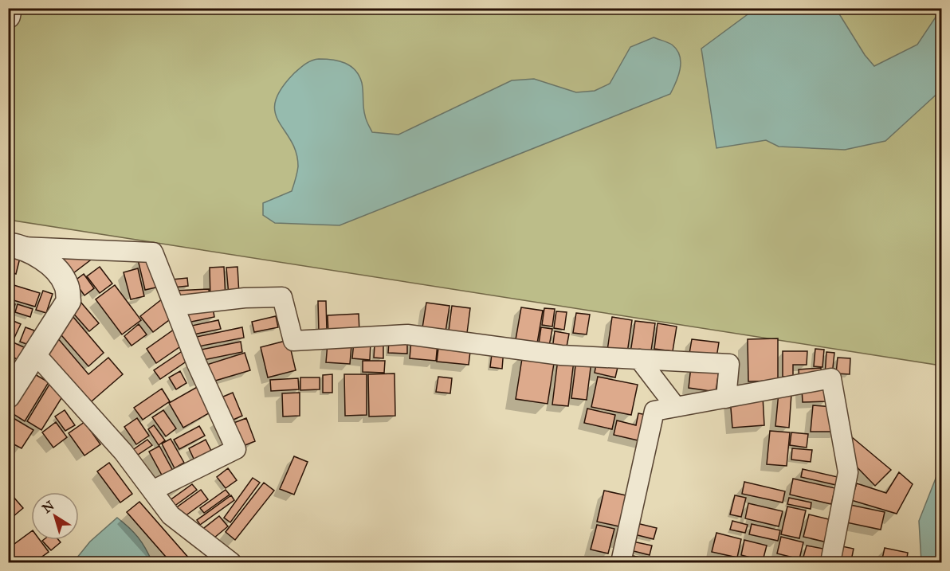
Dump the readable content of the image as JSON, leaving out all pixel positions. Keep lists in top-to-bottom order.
{
  "north": "top left"
}
